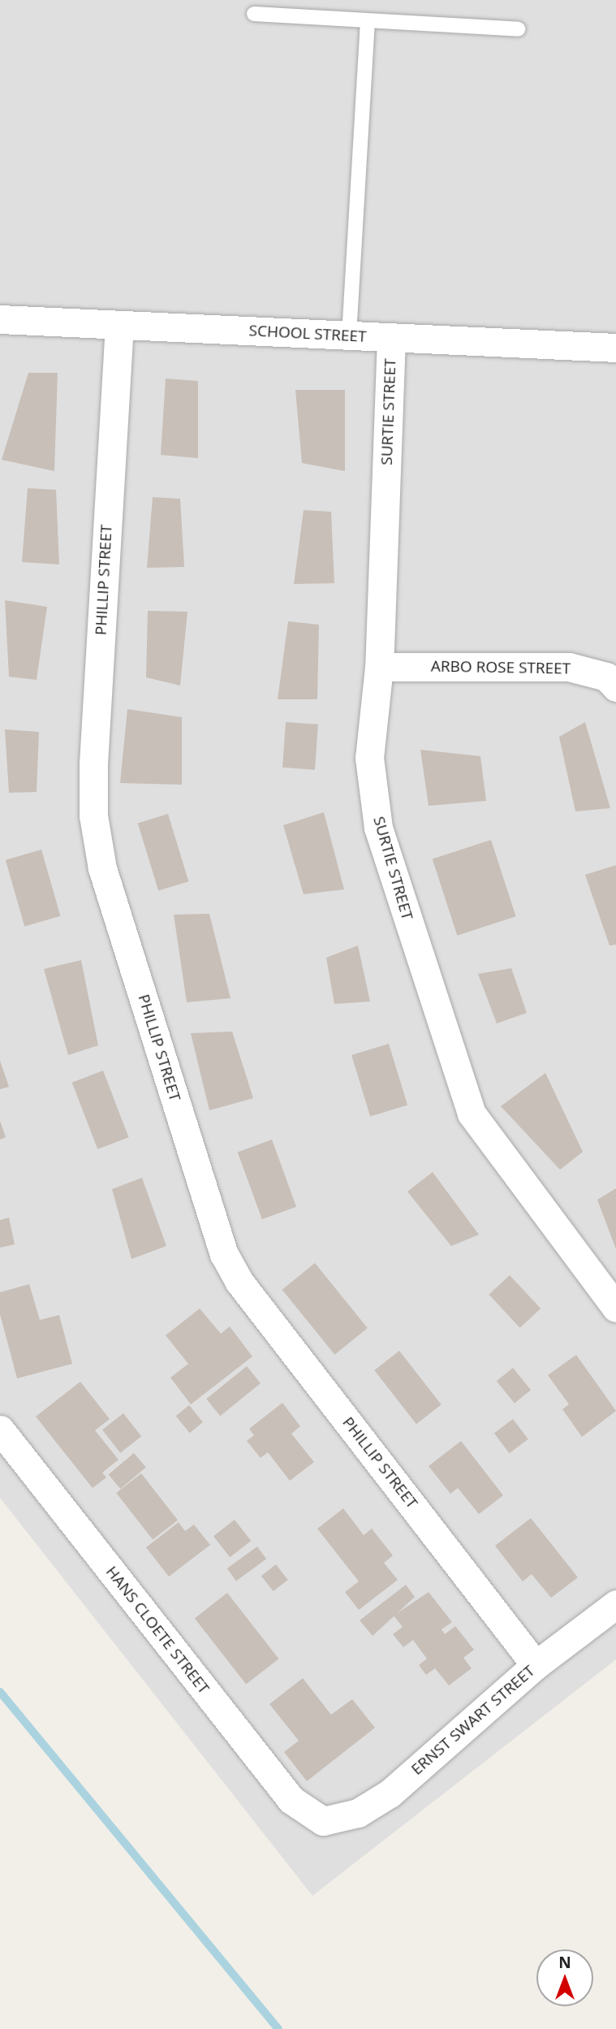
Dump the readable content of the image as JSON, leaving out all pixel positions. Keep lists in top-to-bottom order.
{
  "streets": {
    "street": [
      "SCHOOL STREET",
      "SURTIE STREET",
      "PHILLIP STREET",
      "ARBO ROSE STREET",
      "HANS CLOETE STREET",
      "ERNST SWART STREET"
    ]
  },
  "crossings": [
    ["SCHOOL STREET", "SURTIE STREET"],
    ["SCHOOL STREET", "PHILLIP STREET"],
    ["SURTIE STREET", "ARBO ROSE STREET"],
    ["PHILLIP STREET", "ERNST SWART STREET"],
    ["HANS CLOETE STREET", "ERNST SWART STREET"]
  ],
  "north": "top"
}
